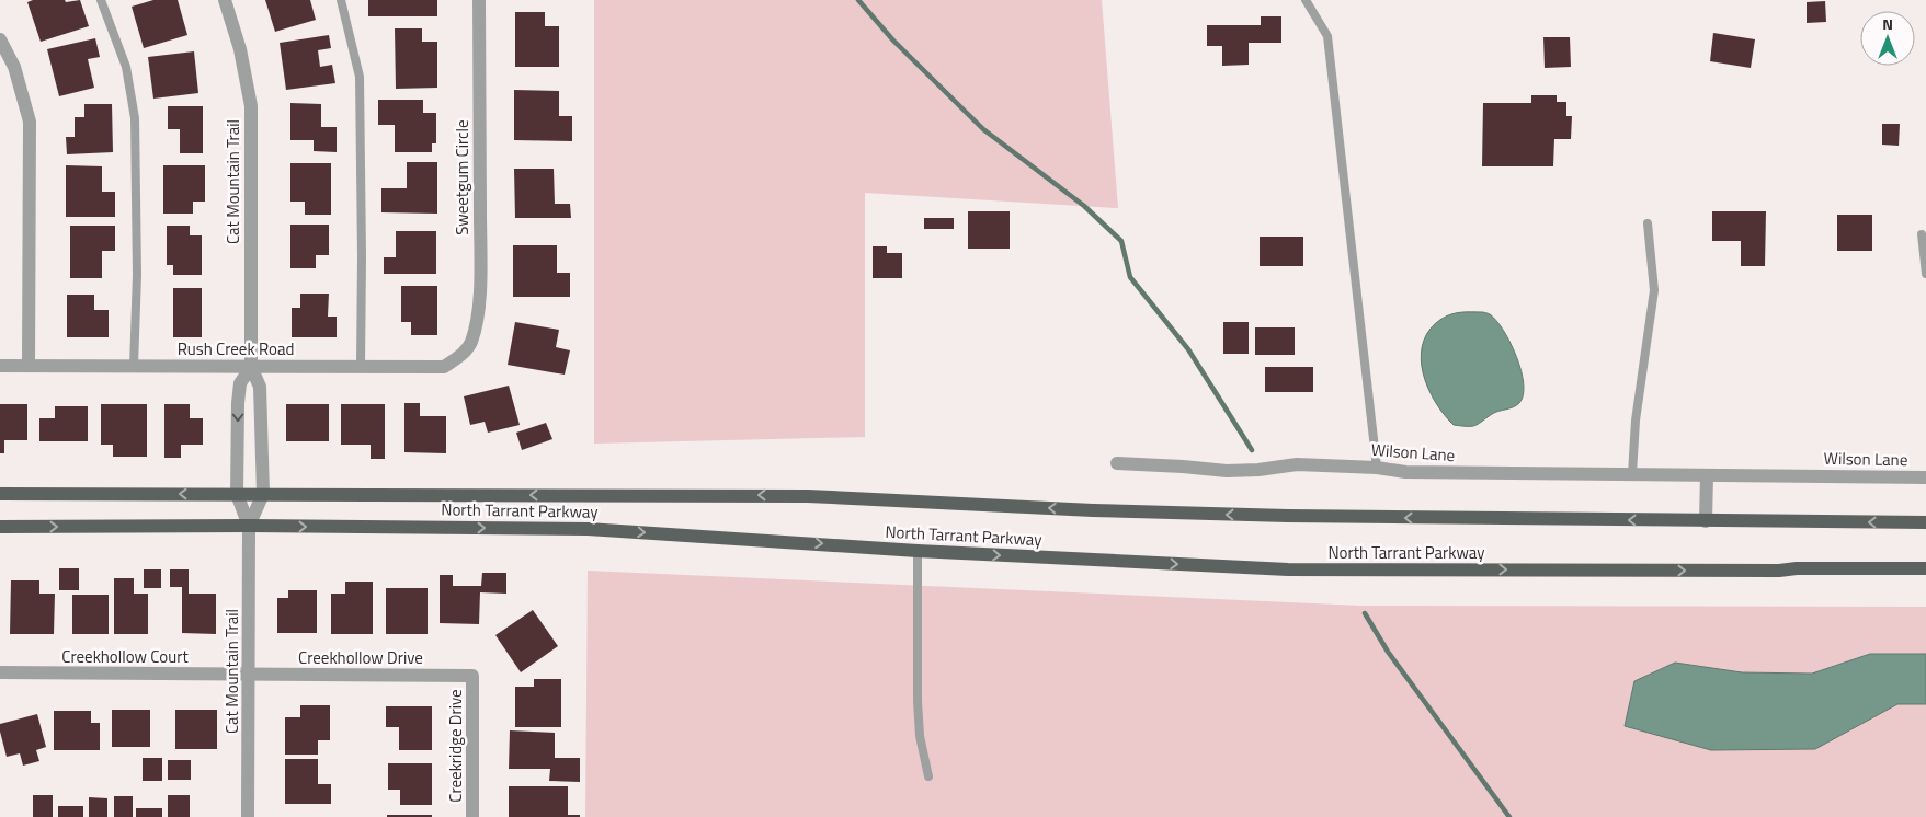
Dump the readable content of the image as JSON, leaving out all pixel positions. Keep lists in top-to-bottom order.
{
  "streets": {
    "main road": ["North Tarrant Parkway"],
    "street": [
      "Sweetgum Circle",
      "Cat Mountain Trail",
      "Rush Creek Road",
      "Wilson Lane",
      "Creekhollow Court",
      "Creekhollow Drive",
      "Creekridge Drive"
    ]
  },
  "crossings": [
    ["Sweetgum Circle", "Rush Creek Road"],
    ["Cat Mountain Trail", "Rush Creek Road"],
    ["Cat Mountain Trail", "North Tarrant Parkway"],
    ["Cat Mountain Trail", "Creekhollow Court"],
    ["Cat Mountain Trail", "Creekhollow Drive"],
    ["Creekhollow Court", "Creekhollow Drive"],
    ["Creekhollow Drive", "Creekridge Drive"]
  ],
  "north": "top"
}
